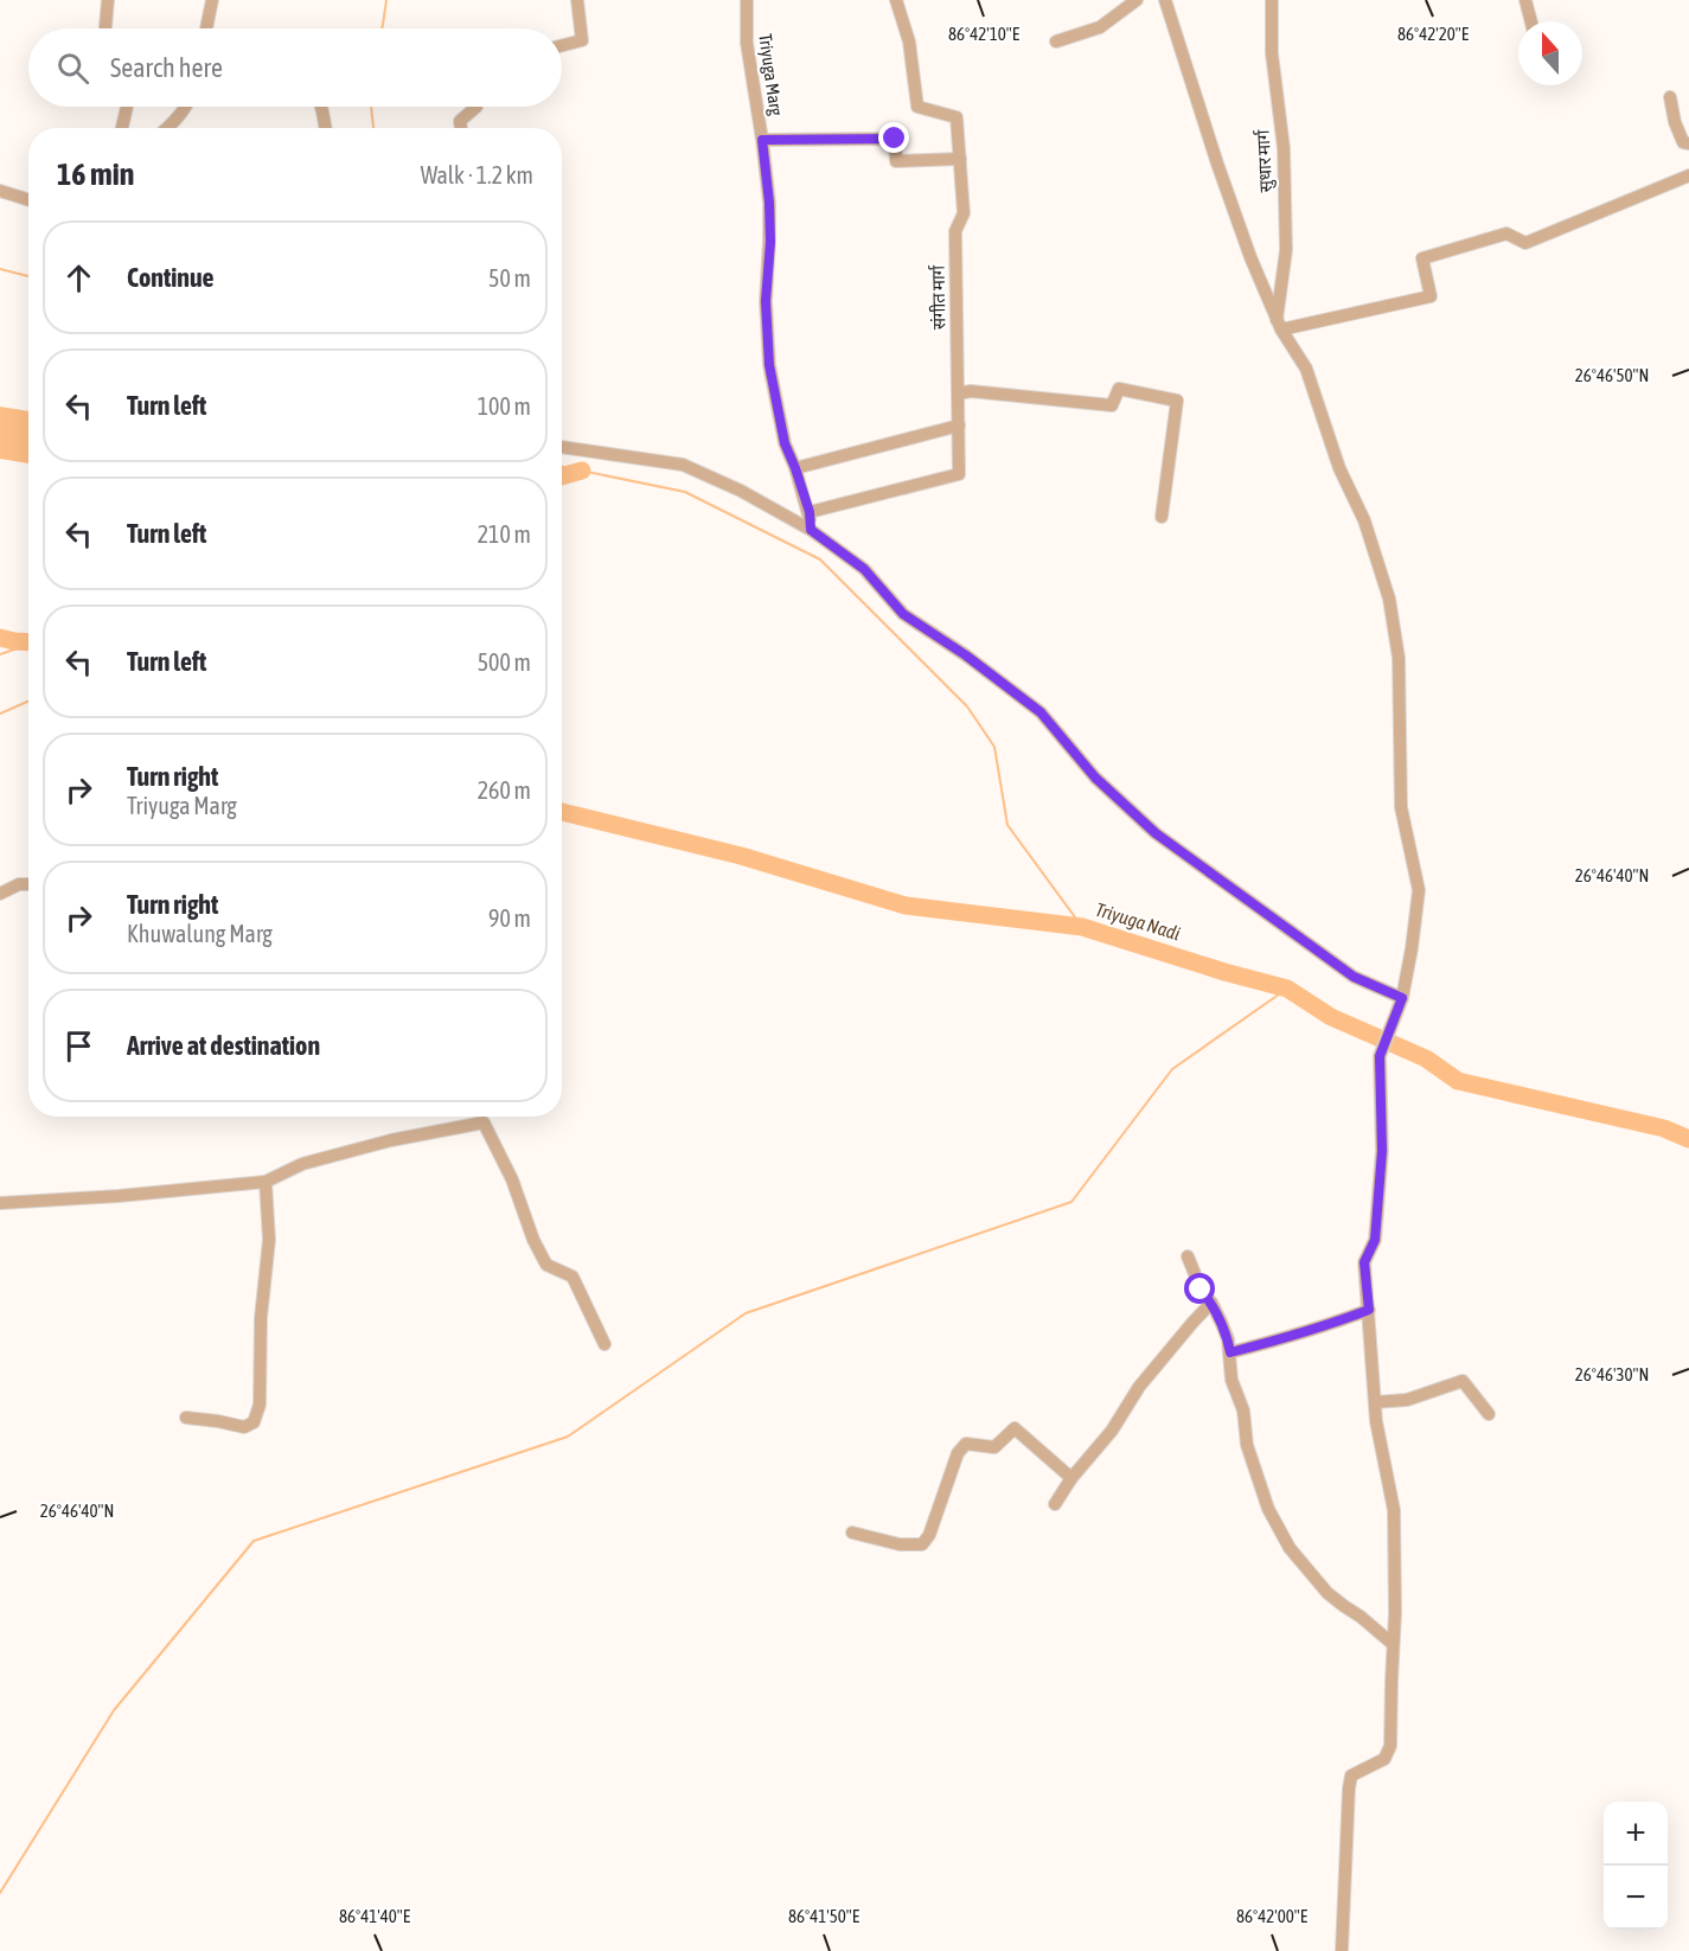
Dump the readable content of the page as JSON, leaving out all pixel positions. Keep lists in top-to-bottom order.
{
  "streets": {
    "street": ["Triyuga Marg", "सुधार मार्ग", "संगीत मार्ग"]
  },
  "crossings": [
    ["Triyuga Marg", "संगीत मार्ग"]
  ],
  "water": ["Triyuga Nadi"],
  "north": "top",
  "page": {
    "search": "Search here",
    "heading": ["16 min", "Walk · 1.2 km"],
    "list": [
      ["Continue", "50 m"],
      ["Turn left", "100 m"],
      ["Turn left", "210 m"],
      ["Turn left", "500 m"],
      ["Turn right", "Triyuga Marg", "260 m"],
      ["Turn right", "Khuwalung Marg", "90 m"],
      "Arrive at destination"
    ],
    "map_buttons": ["+", "−"]
  },
  "coordinates": [
    "86°42'10\"E",
    "86°42'20\"E",
    "26°46'50\"N",
    "26°46'40\"N",
    "26°46'30\"N",
    "86°41'40\"E",
    "86°41'50\"E",
    "86°42'00\"E"
  ]
}
